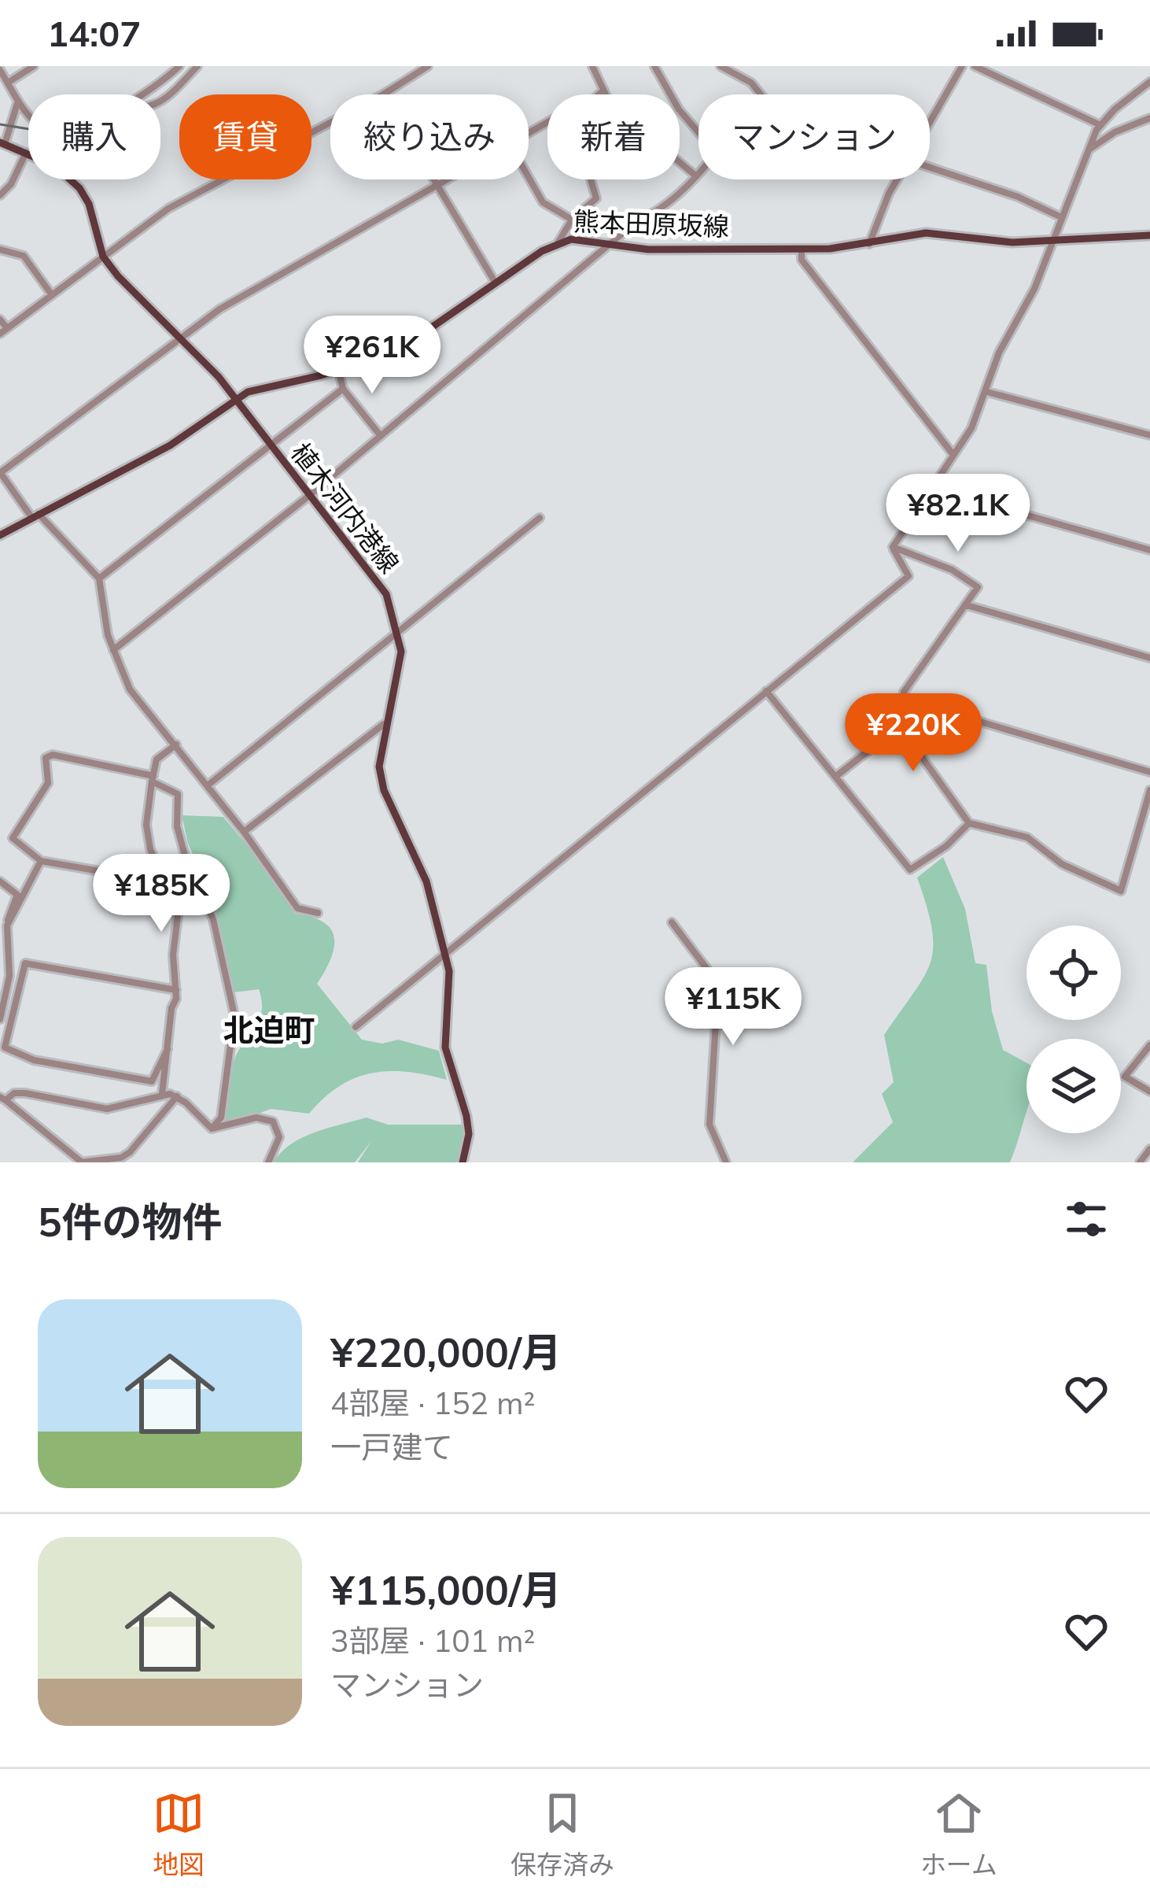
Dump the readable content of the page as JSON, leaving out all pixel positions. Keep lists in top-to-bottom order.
{
  "streets": {
    "main road": ["熊本田原坂線", "植木河内港線"]
  },
  "crossings": [
    ["熊本田原坂線", "植木河内港線"]
  ],
  "districts": ["北迫町"],
  "page": {
    "status": "14:07",
    "chip": [
      "購入",
      "賃貸",
      "絞り込み",
      "新着",
      "マンション"
    ],
    "price": [
      "¥261K",
      "¥82.1K",
      "¥220K",
      "¥185K",
      "¥115K"
    ],
    "heading": "5件の物件",
    "list": [
      {
        "name": "¥220,000/月",
        "note": "4部屋 · 152 m² · 一戸建て"
      },
      {
        "name": "¥115,000/月",
        "note": "3部屋 · 101 m² · マンション"
      }
    ],
    "tabs": ["地図", "保存済み", "ホーム"]
  }
}
